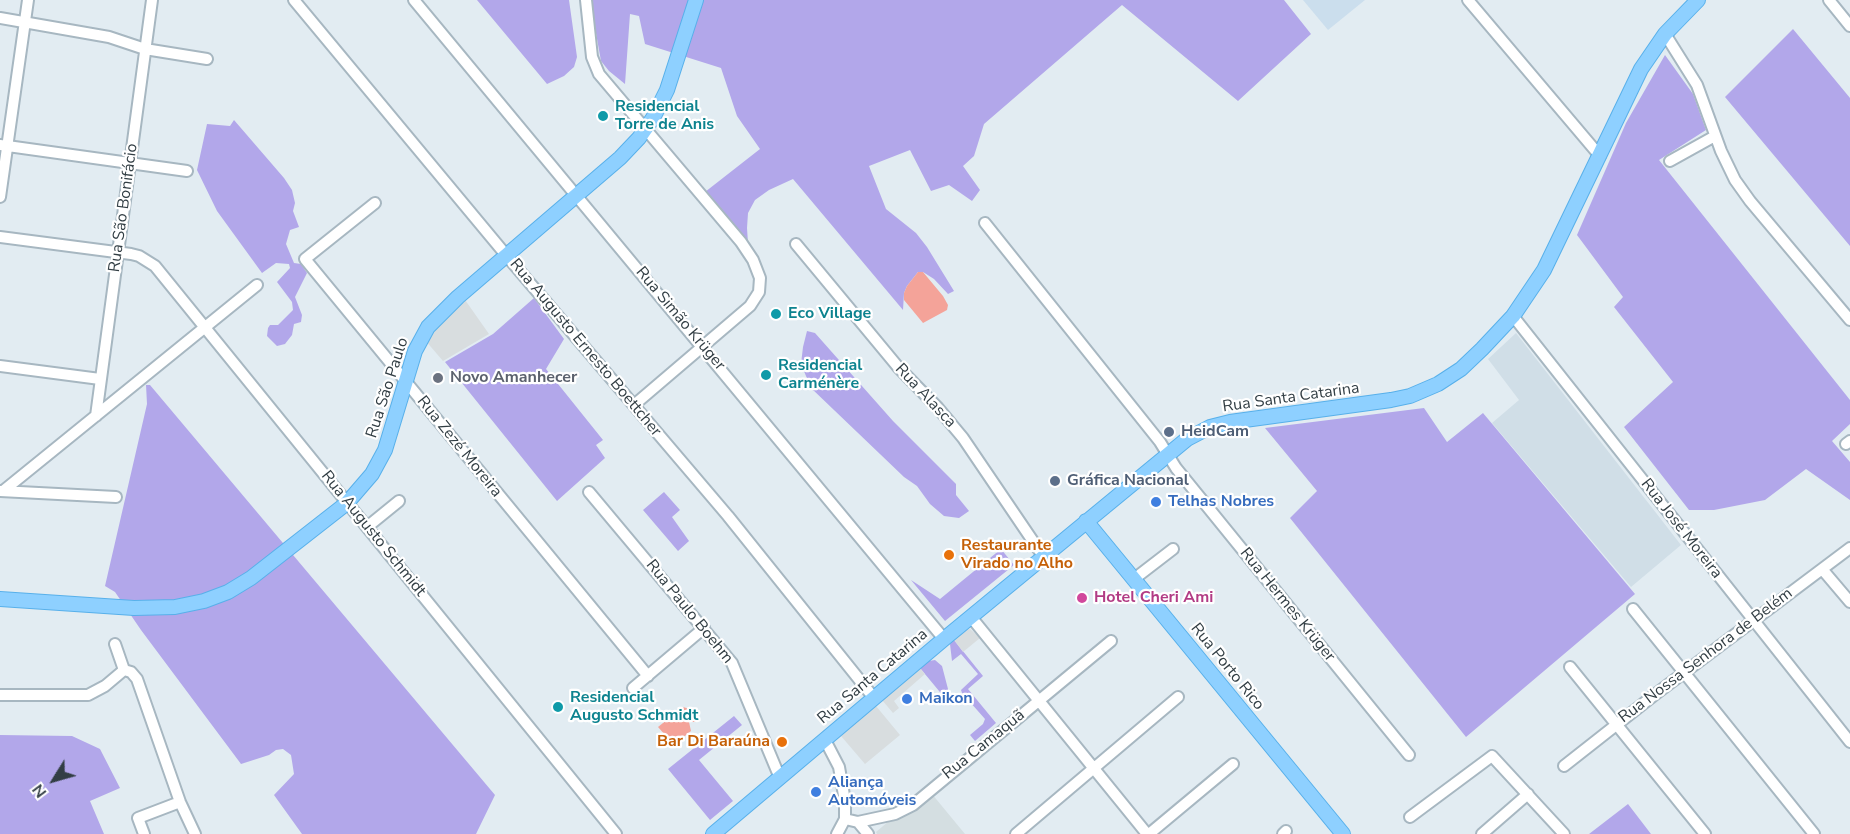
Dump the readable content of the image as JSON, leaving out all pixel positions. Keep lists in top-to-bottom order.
{
  "streets": {
    "main road": ["Rua São Paulo", "Rua Santa Catarina", "Rua Porto Rico"],
    "street": [
      "Rua São Bonifácio",
      "Rua Simão Krüger",
      "Rua Augusto Ernesto Boettcher",
      "Rua Alasca",
      "Rua Zezé Moreira",
      "Rua José Moreira",
      "Rua Augusto Schmidt",
      "Rua Hermes Krüger",
      "Rua Paulo Boehm",
      "Rua Nossa Senhora de Belém",
      "Rua Camaquã"
    ]
  },
  "crossings": [
    ["Rua São Bonifácio", "Rua Augusto Schmidt"],
    ["Rua Simão Krüger", "Rua São Paulo"],
    ["Rua Simão Krüger", "Rua Santa Catarina"],
    ["Rua Augusto Ernesto Boettcher", "Rua São Paulo"],
    ["Rua Augusto Ernesto Boettcher", "Rua Santa Catarina"],
    ["Rua São Paulo", "Rua Zezé Moreira"],
    ["Rua São Paulo", "Rua Augusto Schmidt"],
    ["Rua Alasca", "Rua Santa Catarina"],
    ["Rua Santa Catarina", "Rua José Moreira"],
    ["Rua Santa Catarina", "Rua Hermes Krüger"],
    ["Rua Santa Catarina", "Rua Paulo Boehm"],
    ["Rua Santa Catarina", "Rua Porto Rico"],
    ["Rua José Moreira", "Rua Nossa Senhora de Belém"]
  ],
  "places": [
    "Residencial Torre de Anis",
    "Eco Village",
    "Residencial Carménère",
    "Novo Amanhecer",
    "HeidCam",
    "Gráfica Nacional",
    "Telhas Nobres",
    "Restaurante Virado no Alho",
    "Hotel Cheri Ami",
    "Maikon",
    "Residencial Augusto Schmidt",
    "Bar Di Baraúna",
    "Aliança Automóveis"
  ],
  "north": "bottom left"
}
